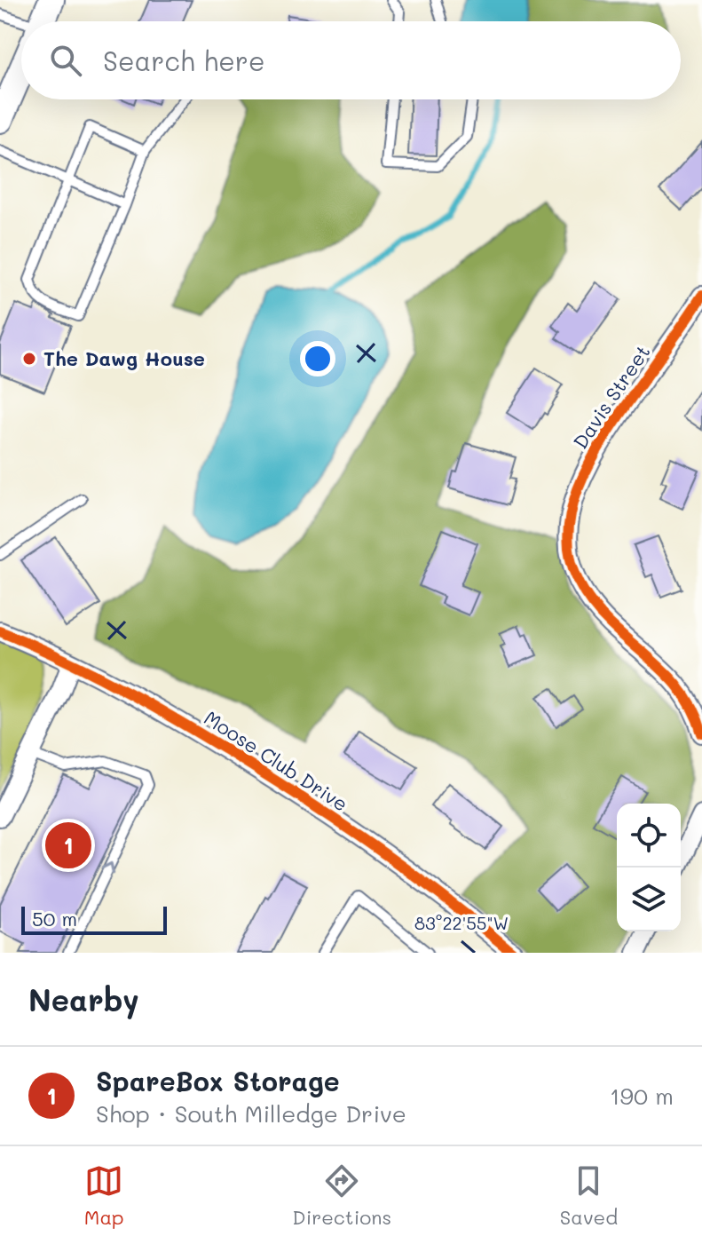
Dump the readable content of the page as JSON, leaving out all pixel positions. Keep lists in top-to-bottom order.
{
  "streets": {
    "street": ["Davis Street", "Moose Club Drive"]
  },
  "places": ["The Dawg House"],
  "scale_bar": "50 m",
  "page": {
    "search": "Search here",
    "pins": "1",
    "scale": "50 m",
    "heading": "Nearby",
    "list": [
      {
        "mark": "1",
        "name": "SpareBox Storage",
        "note": "Shop · South Milledge Drive",
        "value": "190 m"
      }
    ],
    "nav": ["Map", "Directions", "Saved"]
  },
  "coordinates": ["83°22'55\"W"]
}
